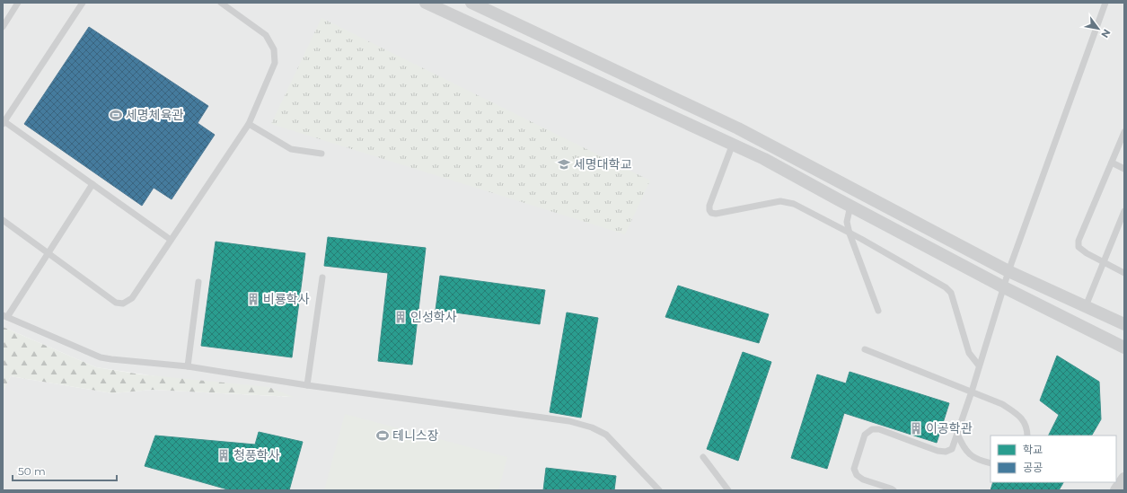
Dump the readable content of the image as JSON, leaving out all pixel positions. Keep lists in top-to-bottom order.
{
  "places": {
    "sports": ["세명체육관", "테니스장"],
    "school or university": ["세명대학교"],
    "building": [
      "비룡학사",
      "인성학사",
      "이공학관",
      "청풍학사"
    ]
  },
  "legend": ["학교", "공공"],
  "scale_bar": "50 m",
  "north": "bottom right"
}
